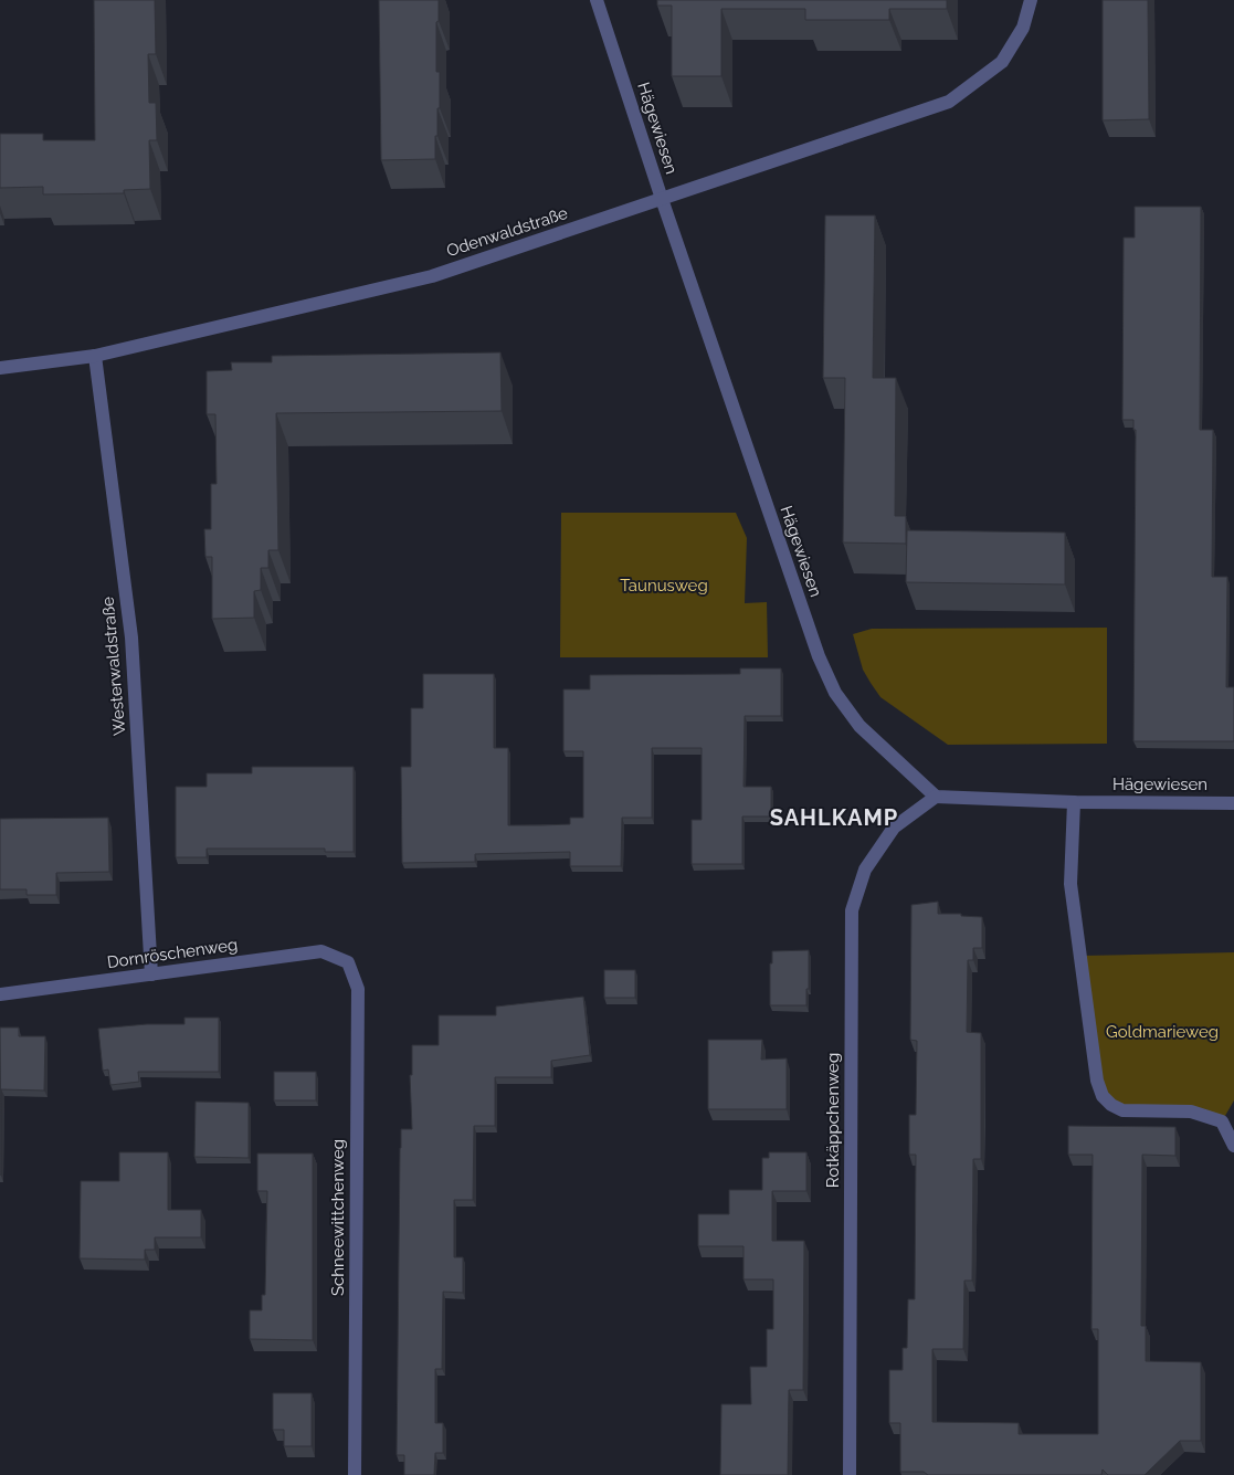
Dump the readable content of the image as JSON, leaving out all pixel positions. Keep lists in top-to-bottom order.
{
  "streets": {
    "street": [
      "Hägewiesen",
      "Odenwaldstraße",
      "Westerwaldstraße",
      "Dornröschenweg",
      "Rotkäppchenweg",
      "Schneewittchenweg"
    ]
  },
  "crossings": [
    ["Hägewiesen", "Odenwaldstraße"],
    ["Hägewiesen", "Rotkäppchenweg"],
    ["Odenwaldstraße", "Westerwaldstraße"],
    ["Westerwaldstraße", "Dornröschenweg"],
    ["Dornröschenweg", "Schneewittchenweg"]
  ],
  "districts": ["SAHLKAMP"],
  "parks": ["Taunusweg", "Goldmarieweg"]
}
